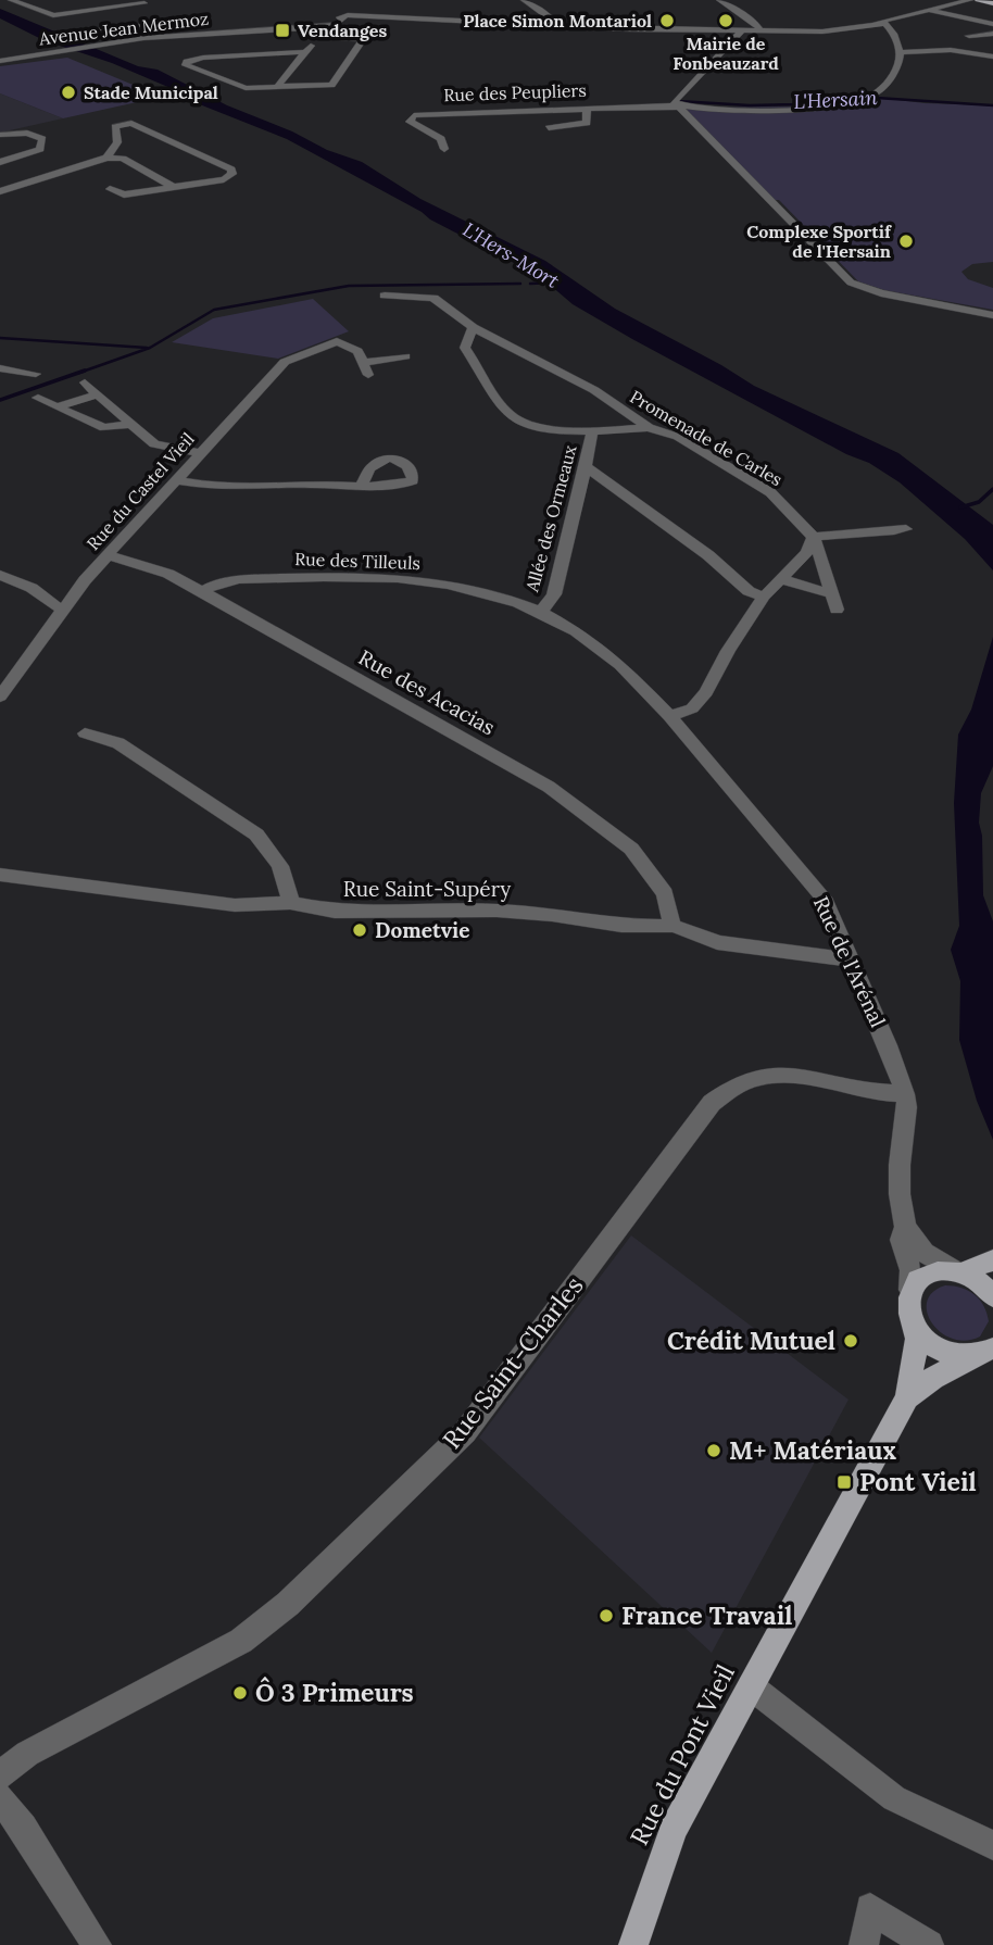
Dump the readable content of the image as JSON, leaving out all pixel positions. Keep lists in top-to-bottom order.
{
  "streets": {
    "main road": ["Rue du Pont Vieil"],
    "street": [
      "Avenue Jean Mermoz",
      "Rue des Peupliers",
      "Promenade de Carles",
      "Rue du Castel Vieil",
      "Allée des Ormeaux",
      "Rue des Tilleuls",
      "Rue des Acacias",
      "Rue Saint-Supéry",
      "Rue de l'Arénal",
      "Rue Saint-Charles"
    ]
  },
  "crossings": [
    ["Rue du Castel Vieil", "Rue des Acacias"],
    ["Allée des Ormeaux", "Rue des Tilleuls"],
    ["Rue des Tilleuls", "Rue des Acacias"],
    ["Rue des Tilleuls", "Rue de l'Arénal"],
    ["Rue des Acacias", "Rue Saint-Supéry"],
    ["Rue Saint-Supéry", "Rue de l'Arénal"],
    ["Rue de l'Arénal", "Rue Saint-Charles"],
    ["Rue de l'Arénal", "Rue du Pont Vieil"]
  ],
  "water": ["L'Hersain", "L'Hers-Mort"],
  "places": {
    "other": [
      "Place Simon Montariol",
      "Mairie de Fonbeauzard",
      "Stade Municipal",
      "Complexe Sportif de l'Hersain",
      "Dometvie",
      "Crédit Mutuel",
      "M+ Matériaux",
      "France Travail",
      "Ô 3 Primeurs"
    ],
    "transit": ["Vendanges", "Pont Vieil"]
  }
}
